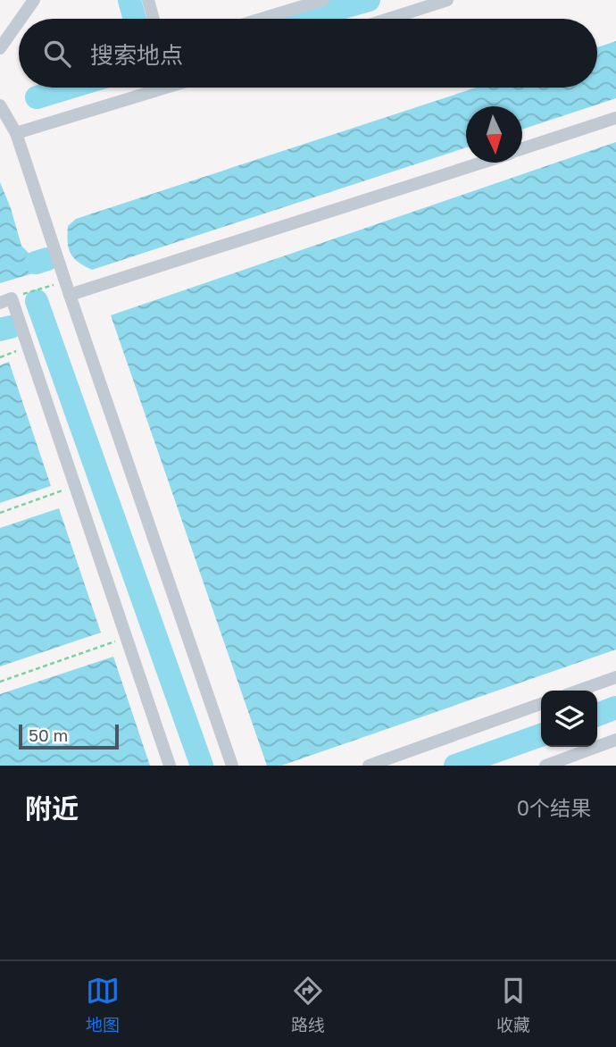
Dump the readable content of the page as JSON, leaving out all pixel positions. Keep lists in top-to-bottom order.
{
  "scale_bar": "50 m",
  "north": "bottom",
  "page": {
    "search": "搜索地点",
    "scale": "50 m",
    "heading": ["附近", "0个结果"],
    "nav": ["地图", "路线", "收藏"]
  }
}
